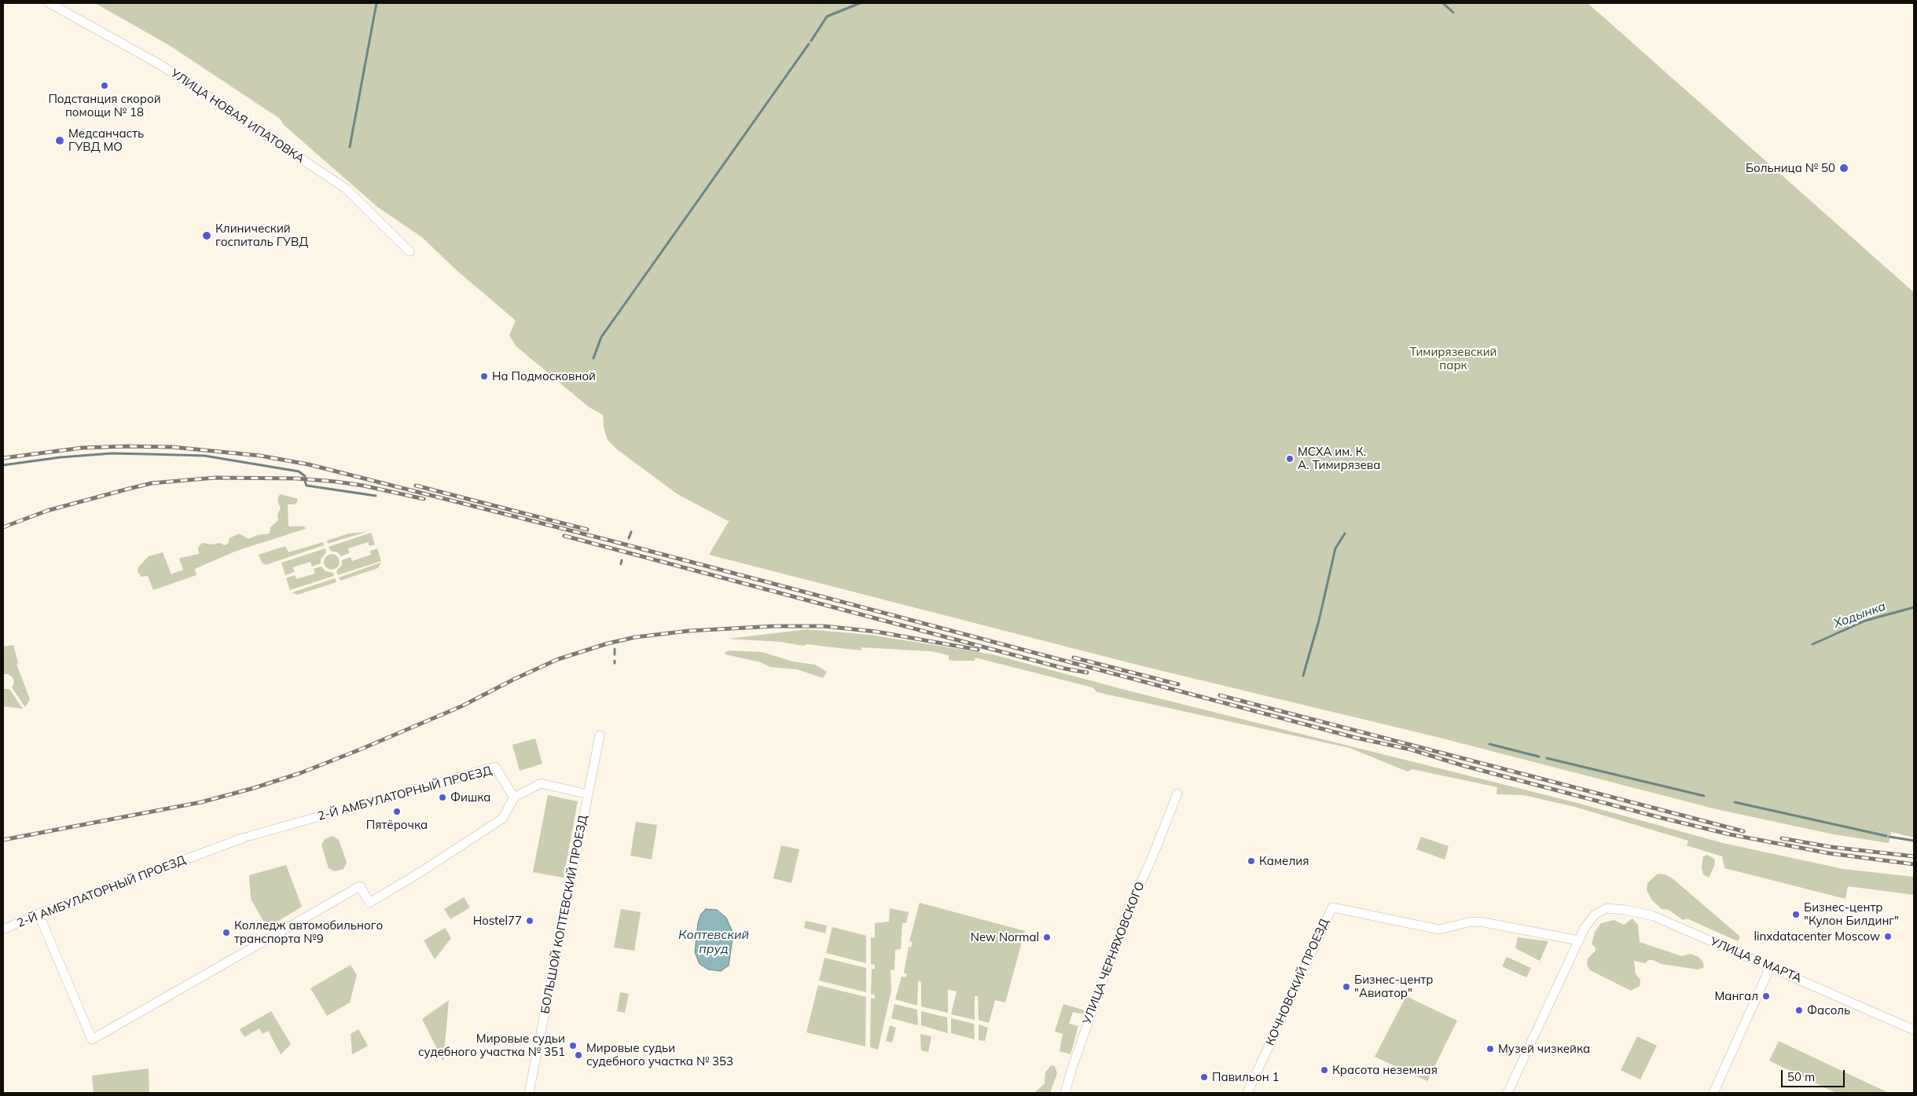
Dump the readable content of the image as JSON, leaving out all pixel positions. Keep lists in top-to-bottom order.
{
  "streets": {
    "street": [
      "УЛИЦА НОВАЯ ИПАТОВКА",
      "2-Й АМБУЛАТОРНЫЙ ПРОЕЗД",
      "БОЛЬШОЙ КОПТЕВСКИЙ ПРОЕЗД",
      "УЛИЦА ЧЕРНЯХОВСКОГО",
      "УЛИЦА 8 МАРТА",
      "КОЧНОВСКИЙ ПРОЕЗД"
    ]
  },
  "crossings": [
    ["УЛИЦА 8 МАРТА", "КОЧНОВСКИЙ ПРОЕЗД"]
  ],
  "water": ["Ходынка", "Коптевский пруд"],
  "parks": ["Тимирязевский парк"],
  "places": [
    "Подстанция скорой помощи № 18",
    "Медсанчасть ГУВД МО",
    "Больница № 50",
    "Клинический госпиталь ГУВД",
    "На Подмосковной",
    "МСХА им. К. А. Тимирязева",
    "Фишка",
    "Пятёрочка",
    "Камелия",
    "Бизнес-центр \"Кулон Билдинг\"",
    "Hostel77",
    "Колледж автомобильного транспорта №9",
    "linxdatacenter Moscow",
    "New Normal",
    "Бизнес-центр \"Авиатор\"",
    "Мангал",
    "Фасоль",
    "Мировые судьи судебного участка № 351",
    "Музей чизкейка",
    "Мировые судьи судебного участка № 353",
    "Красота неземная",
    "Павильон 1"
  ],
  "scale_bar": "50 m"
}
